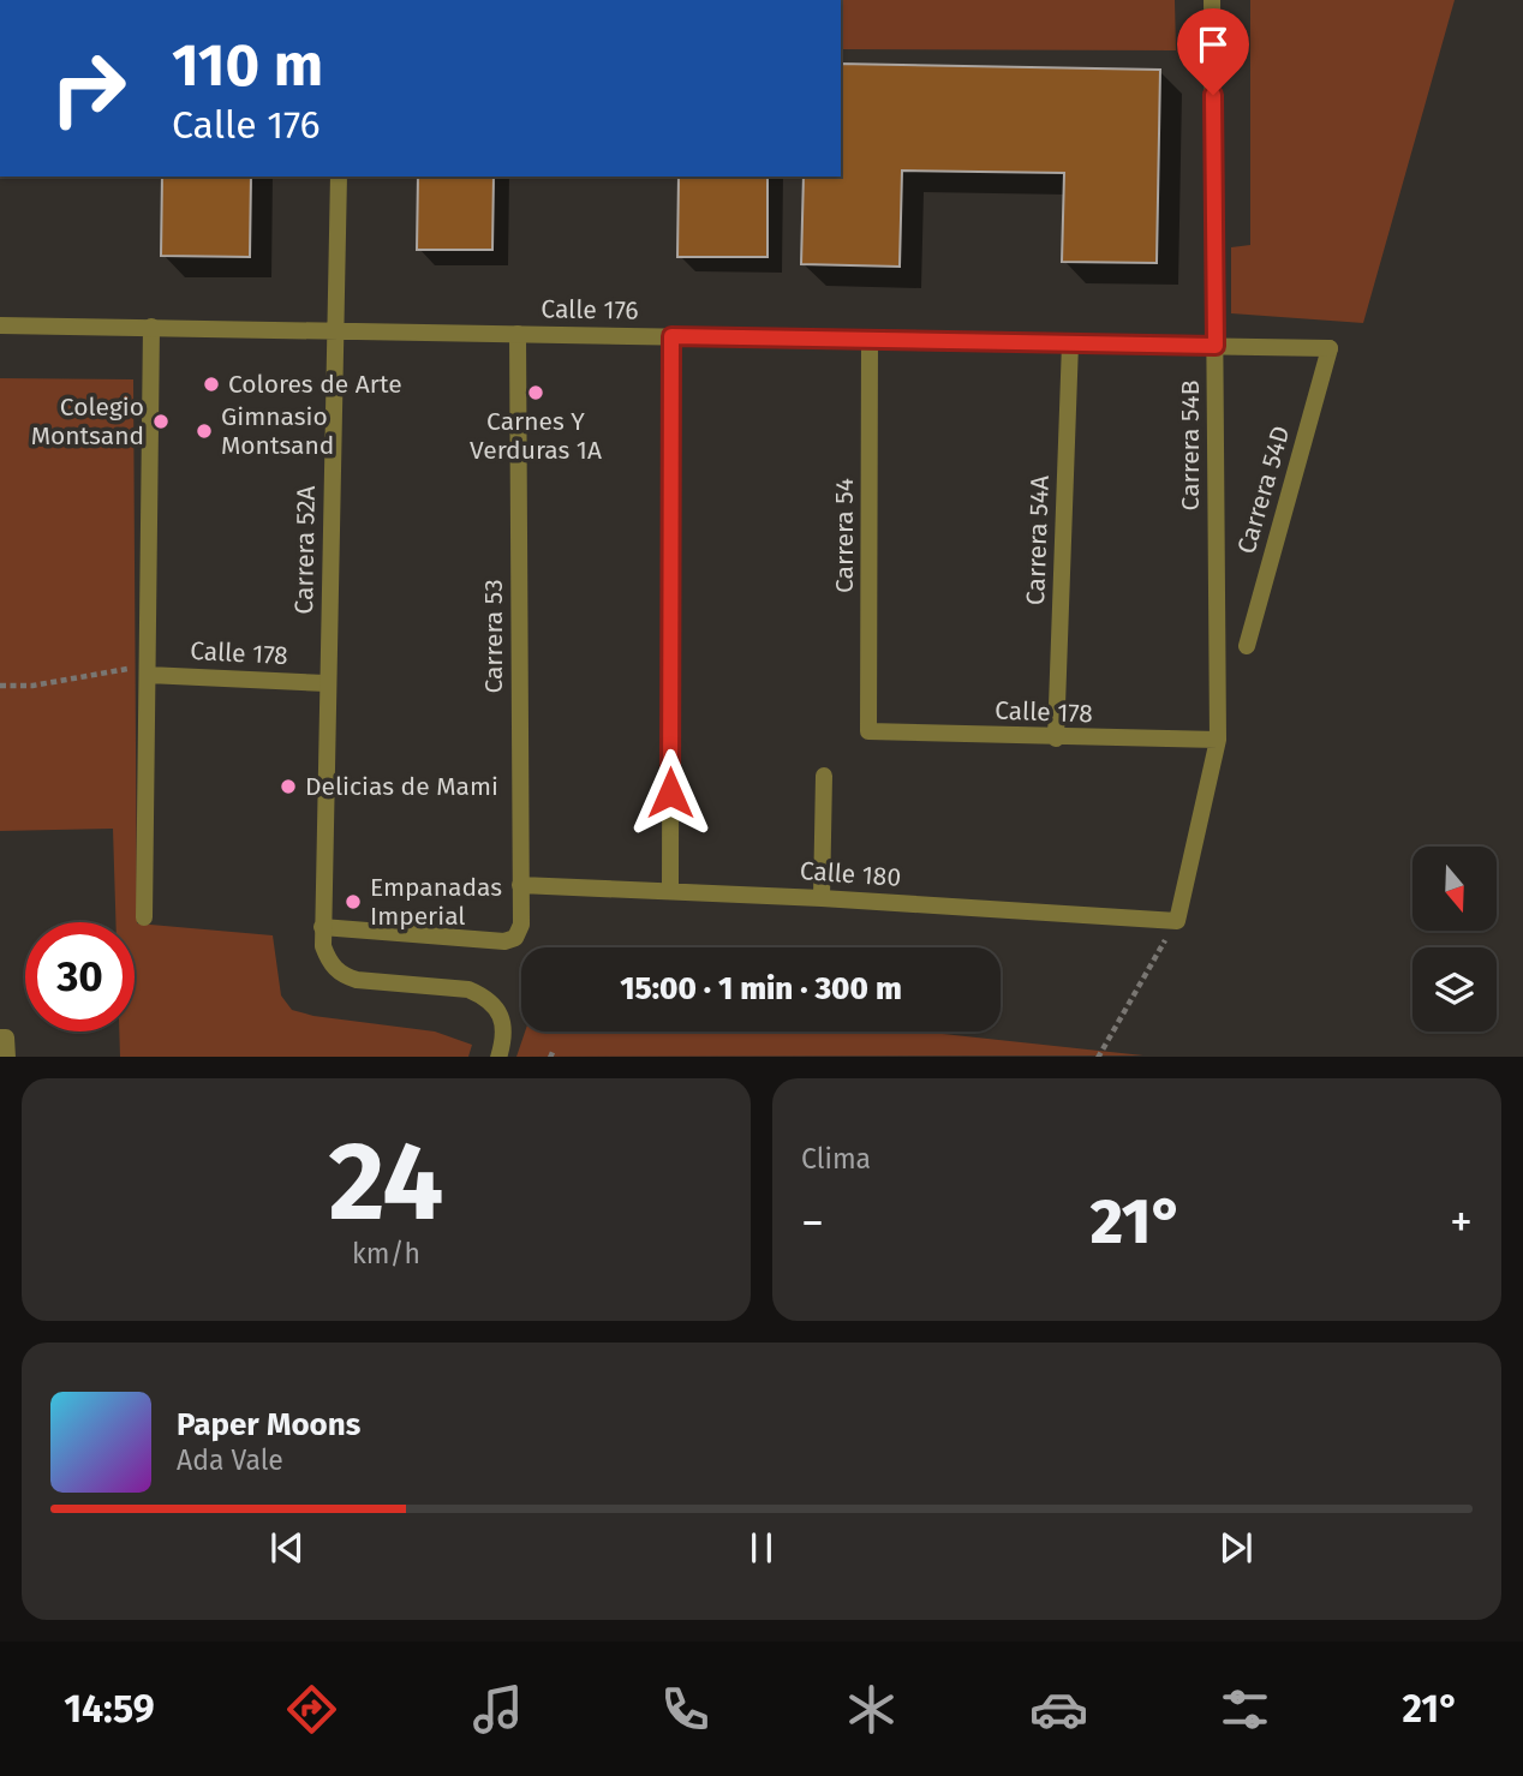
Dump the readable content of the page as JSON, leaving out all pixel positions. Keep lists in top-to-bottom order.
{
  "streets": {
    "street": [
      "Calle 176",
      "Carrera 54B",
      "Carrera 54D",
      "Carrera 54",
      "Carrera 54A",
      "Carrera 52A",
      "Carrera 53",
      "Calle 178",
      "Calle 180"
    ]
  },
  "crossings": [
    ["Calle 176", "Carrera 54B"],
    ["Calle 176", "Carrera 54D"],
    ["Calle 176", "Carrera 54"],
    ["Calle 176", "Carrera 54A"],
    ["Calle 176", "Carrera 52A"],
    ["Calle 176", "Carrera 53"],
    ["Carrera 54B", "Calle 178"],
    ["Carrera 54", "Calle 178"],
    ["Carrera 54A", "Calle 178"],
    ["Carrera 52A", "Carrera 53"],
    ["Carrera 52A", "Calle 178"],
    ["Carrera 53", "Calle 180"]
  ],
  "places": [
    "Colores de Arte",
    "Carnes Y Verduras 1A",
    "Colegio Montsand",
    "Gimnasio Montsand",
    "Delicias de Mami",
    "Empanadas Imperial"
  ],
  "north": "bottom",
  "page": {
    "turn": ["110 m", "Calle 176"],
    "limit": "30",
    "trip": "15:00 · 1 min · 300 m",
    "tile": [
      ["24", "km/h"],
      "Clima"
    ],
    "heat": ["−", "21°", "+"],
    "song": ["Paper Moons", "Ada Vale"],
    "tabs": ["14:59", "21°"]
  }
}
